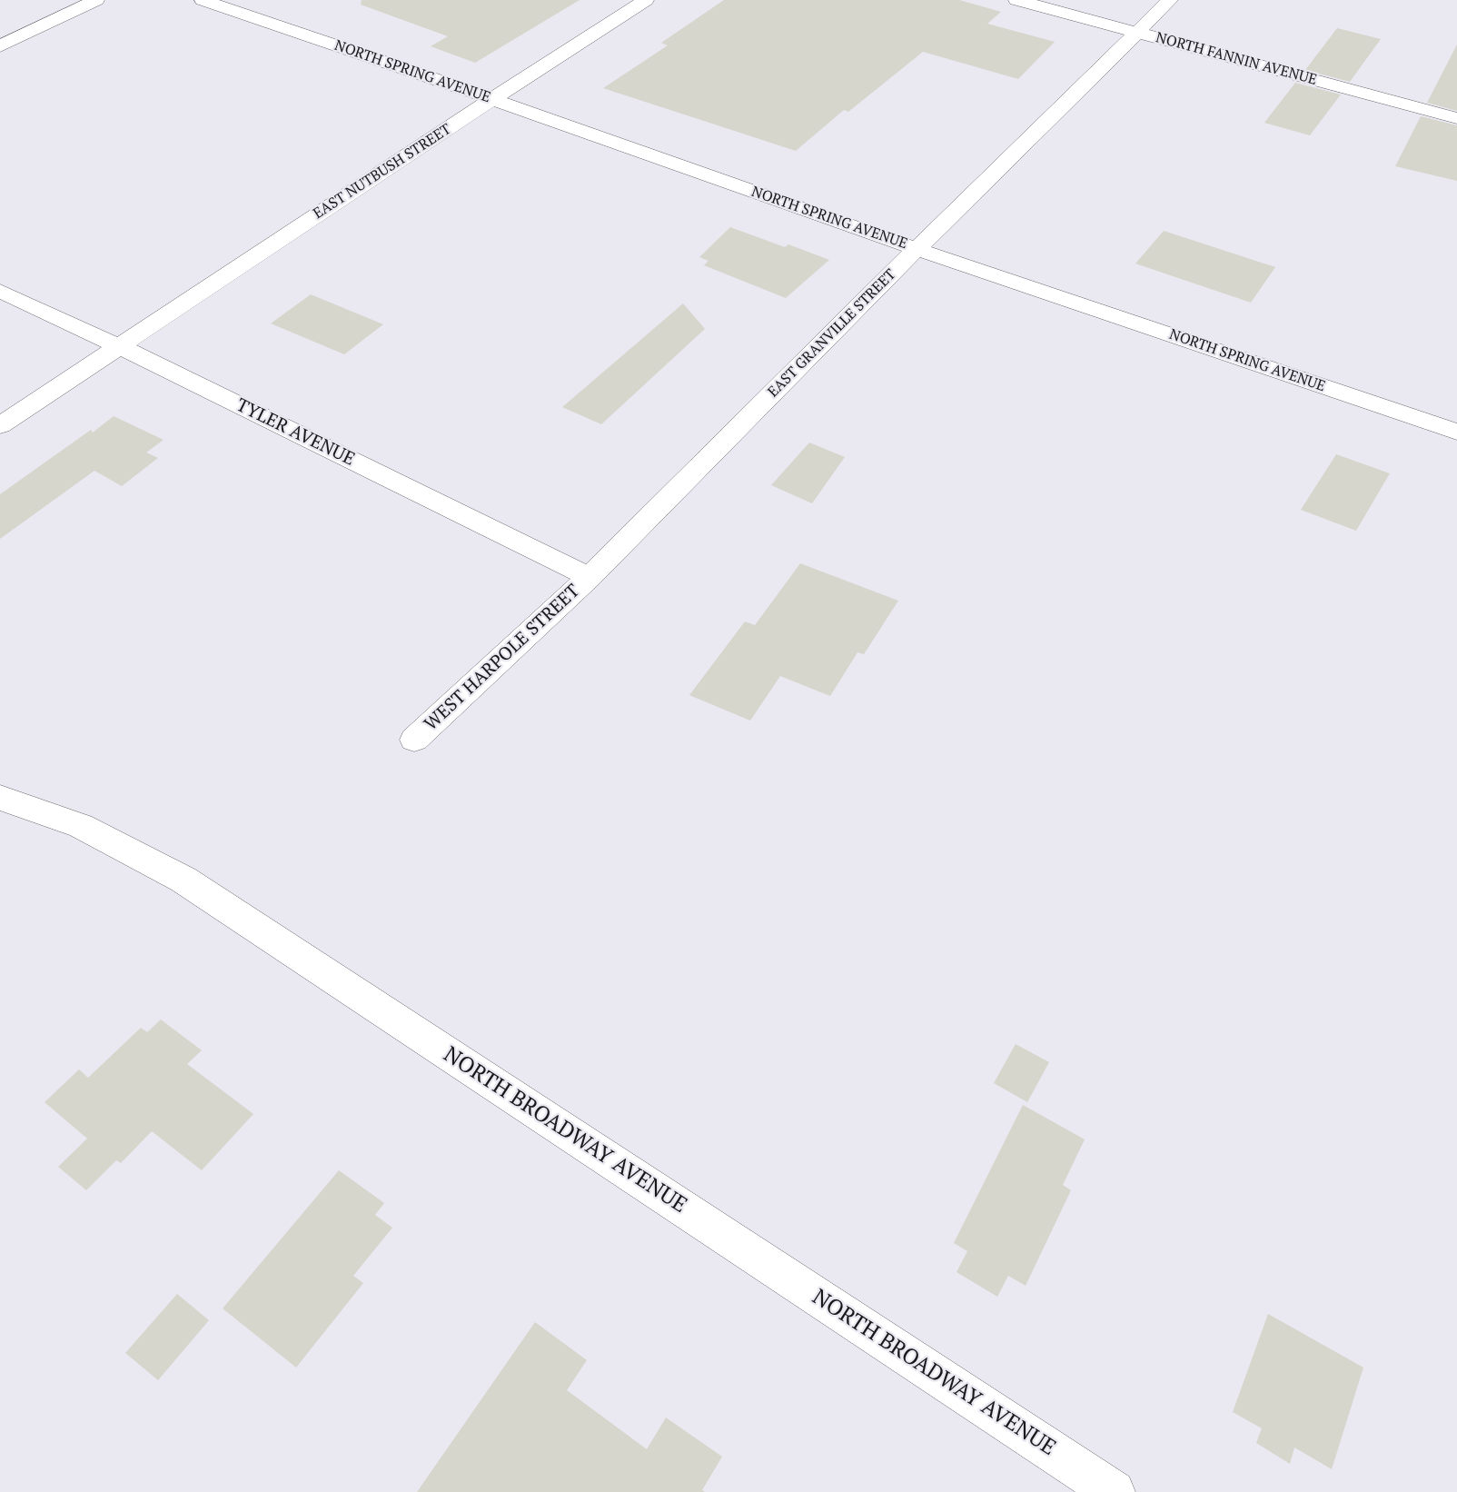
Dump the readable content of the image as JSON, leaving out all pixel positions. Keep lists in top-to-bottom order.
{
  "streets": {
    "street": [
      "NORTH FANNIN AVENUE",
      "NORTH SPRING AVENUE",
      "EAST NUTBUSH STREET",
      "EAST GRANVILLE STREET",
      "TYLER AVENUE",
      "WEST HARPOLE STREET",
      "NORTH BROADWAY AVENUE"
    ]
  },
  "crossings": [
    ["NORTH FANNIN AVENUE", "EAST GRANVILLE STREET"],
    ["NORTH SPRING AVENUE", "EAST NUTBUSH STREET"],
    ["NORTH SPRING AVENUE", "EAST GRANVILLE STREET"],
    ["EAST NUTBUSH STREET", "TYLER AVENUE"],
    ["EAST GRANVILLE STREET", "TYLER AVENUE"],
    ["EAST GRANVILLE STREET", "WEST HARPOLE STREET"],
    ["TYLER AVENUE", "WEST HARPOLE STREET"]
  ]
}
